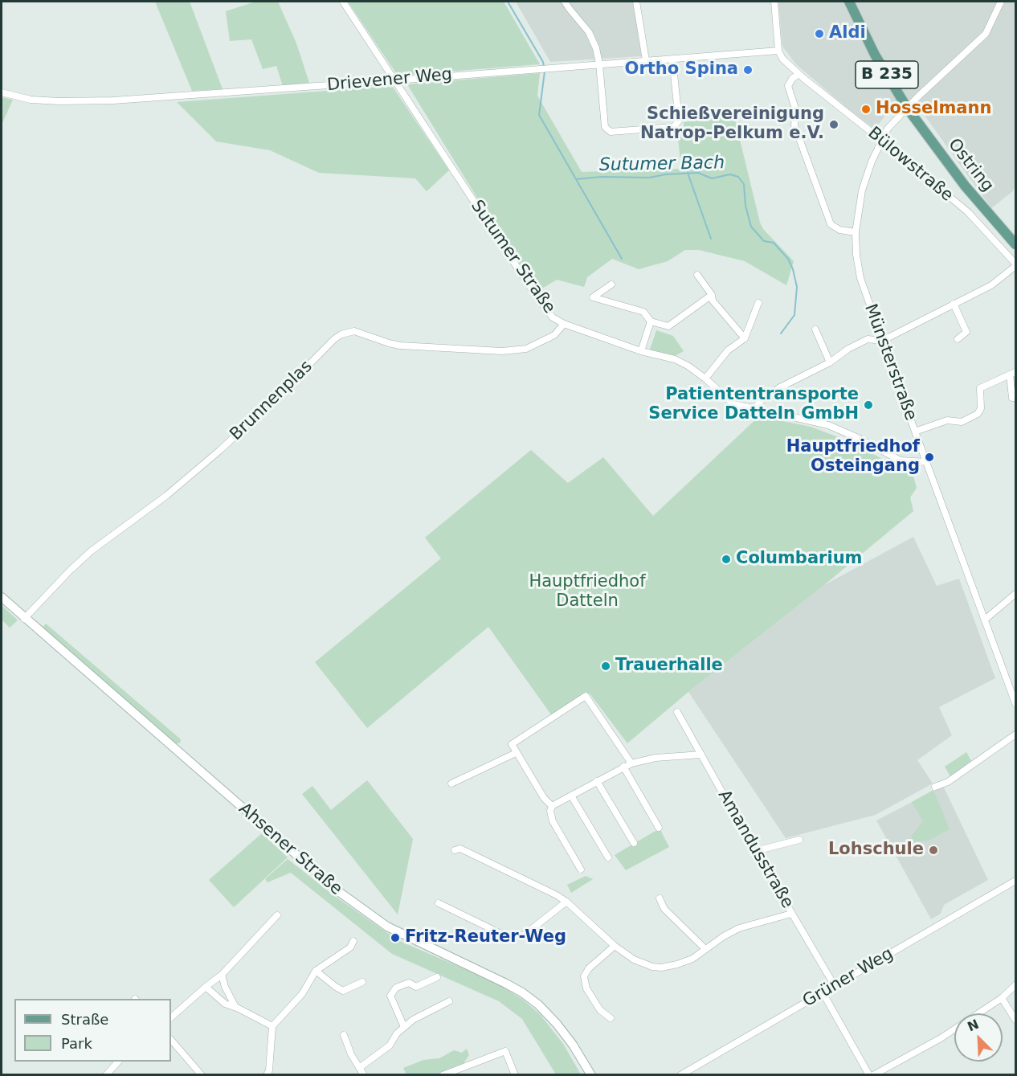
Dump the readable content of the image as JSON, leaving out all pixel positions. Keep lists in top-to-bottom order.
{
  "streets": {
    "main road": ["B 235", "Ostring", "Ahsener Straße"],
    "street": [
      "Drievener Weg",
      "Bülowstraße",
      "Sutumer Straße",
      "Münsterstraße",
      "Brunnenplas",
      "Amandusstraße",
      "Grüner Weg"
    ]
  },
  "crossings": [
    ["Drievener Weg", "Bülowstraße"],
    ["Drievener Weg", "Sutumer Straße"],
    ["Bülowstraße", "Münsterstraße"],
    ["Ostring", "Münsterstraße"],
    ["Sutumer Straße", "Münsterstraße"],
    ["Sutumer Straße", "Brunnenplas"],
    ["Brunnenplas", "Ahsener Straße"],
    ["Amandusstraße", "Grüner Weg"]
  ],
  "water": ["Sutumer Bach"],
  "parks": ["Hauptfriedhof Datteln"],
  "places": [
    "Aldi",
    "Ortho Spina",
    "Hosselmann",
    "Schießvereinigung Natrop-Pelkum e.V.",
    "Patiententransporte Service Datteln GmbH",
    "Hauptfriedhof Osteingang",
    "Columbarium",
    "Trauerhalle",
    "Lohschule",
    "Fritz-Reuter-Weg"
  ],
  "legend": ["Straße", "Park"],
  "north": "top left"
}
